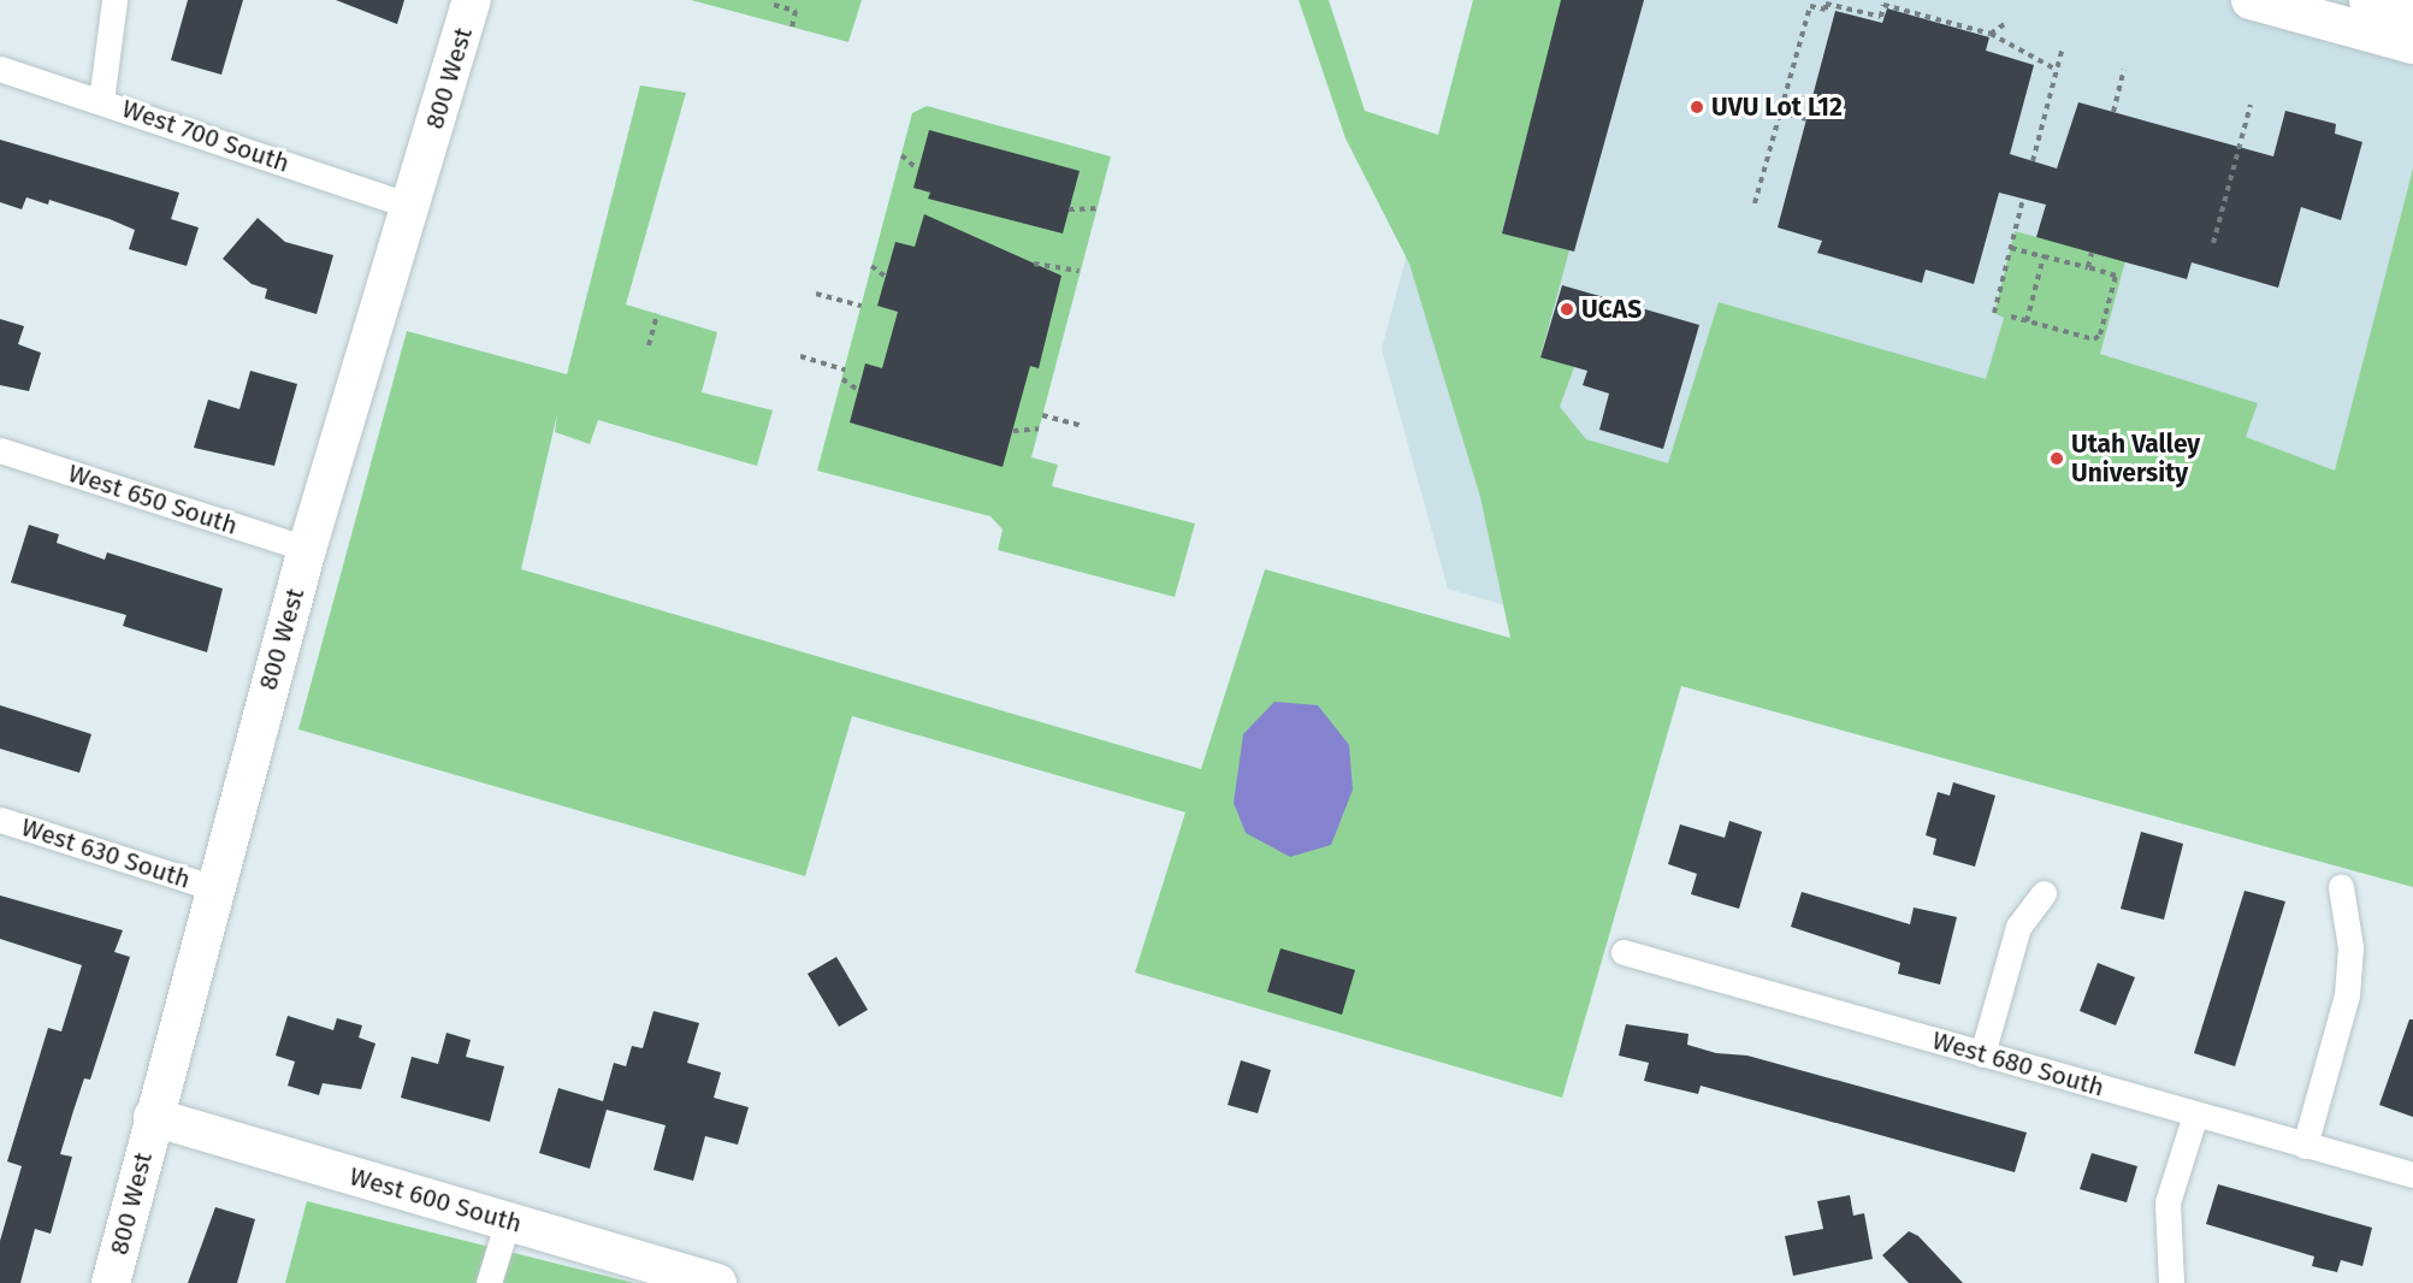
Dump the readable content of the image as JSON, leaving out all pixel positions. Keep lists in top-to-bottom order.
{
  "streets": {
    "street": [
      "800 West",
      "West 700 South",
      "West 650 South",
      "West 630 South",
      "West 680 South",
      "West 600 South"
    ]
  },
  "crossings": [
    ["800 West", "West 700 South"],
    ["800 West", "West 650 South"],
    ["800 West", "West 630 South"],
    ["800 West", "West 600 South"]
  ],
  "places": ["UVU Lot L12", "UCAS", "Utah Valley University"]
}
